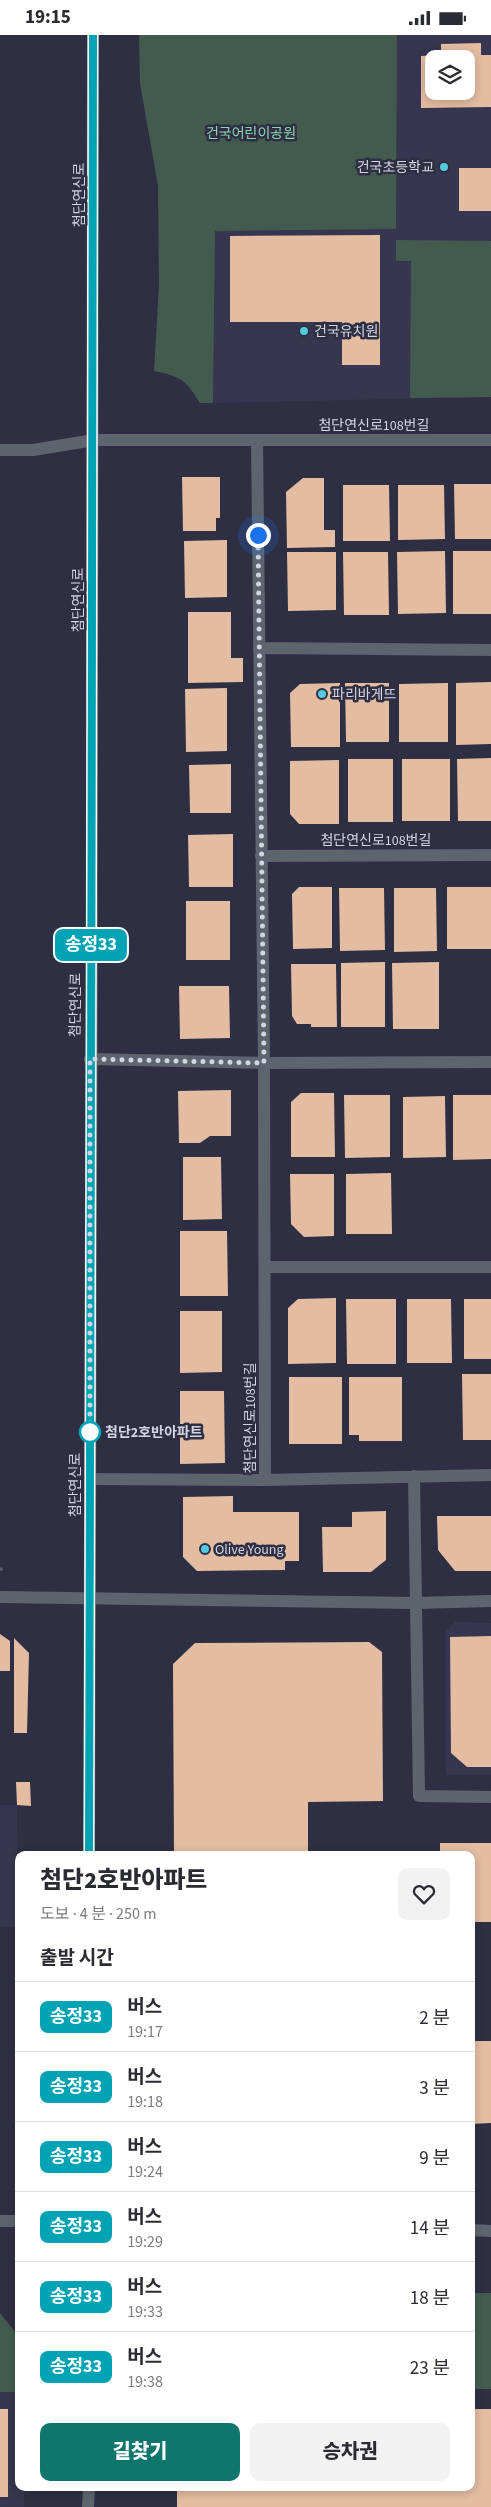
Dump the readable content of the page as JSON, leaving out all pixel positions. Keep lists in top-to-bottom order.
{
  "streets": {
    "street": ["첨단연신로", "첨단연신로108번길"]
  },
  "crossings": [
    ["첨단연신로", "첨단연신로108번길"]
  ],
  "parks": ["건국어린이공원"],
  "places": [
    "건국초등학교",
    "건국유치원",
    "파리바게뜨",
    "첨단2호반아파트",
    "Olive Young"
  ],
  "lines": ["bus line 송정33"],
  "page": {
    "status": "19:15",
    "on_map": "송정33",
    "heading": [
      ["첨단2호반아파트", "도보 · 4 분 · 250 m"],
      "출발 시간"
    ],
    "list": [
      {
        "mark": "송정33",
        "name": "버스",
        "note": "19:17",
        "value": "2 분"
      },
      {
        "mark": "송정33",
        "name": "버스",
        "note": "19:18",
        "value": "3 분"
      },
      {
        "mark": "송정33",
        "name": "버스",
        "note": "19:24",
        "value": "9 분"
      },
      {
        "mark": "송정33",
        "name": "버스",
        "note": "19:29",
        "value": "14 분"
      },
      {
        "mark": "송정33",
        "name": "버스",
        "note": "19:33",
        "value": "18 분"
      },
      {
        "mark": "송정33",
        "name": "버스",
        "note": "19:38",
        "value": "23 분"
      }
    ],
    "buttons": ["길찾기", "승차권"]
  }
}
